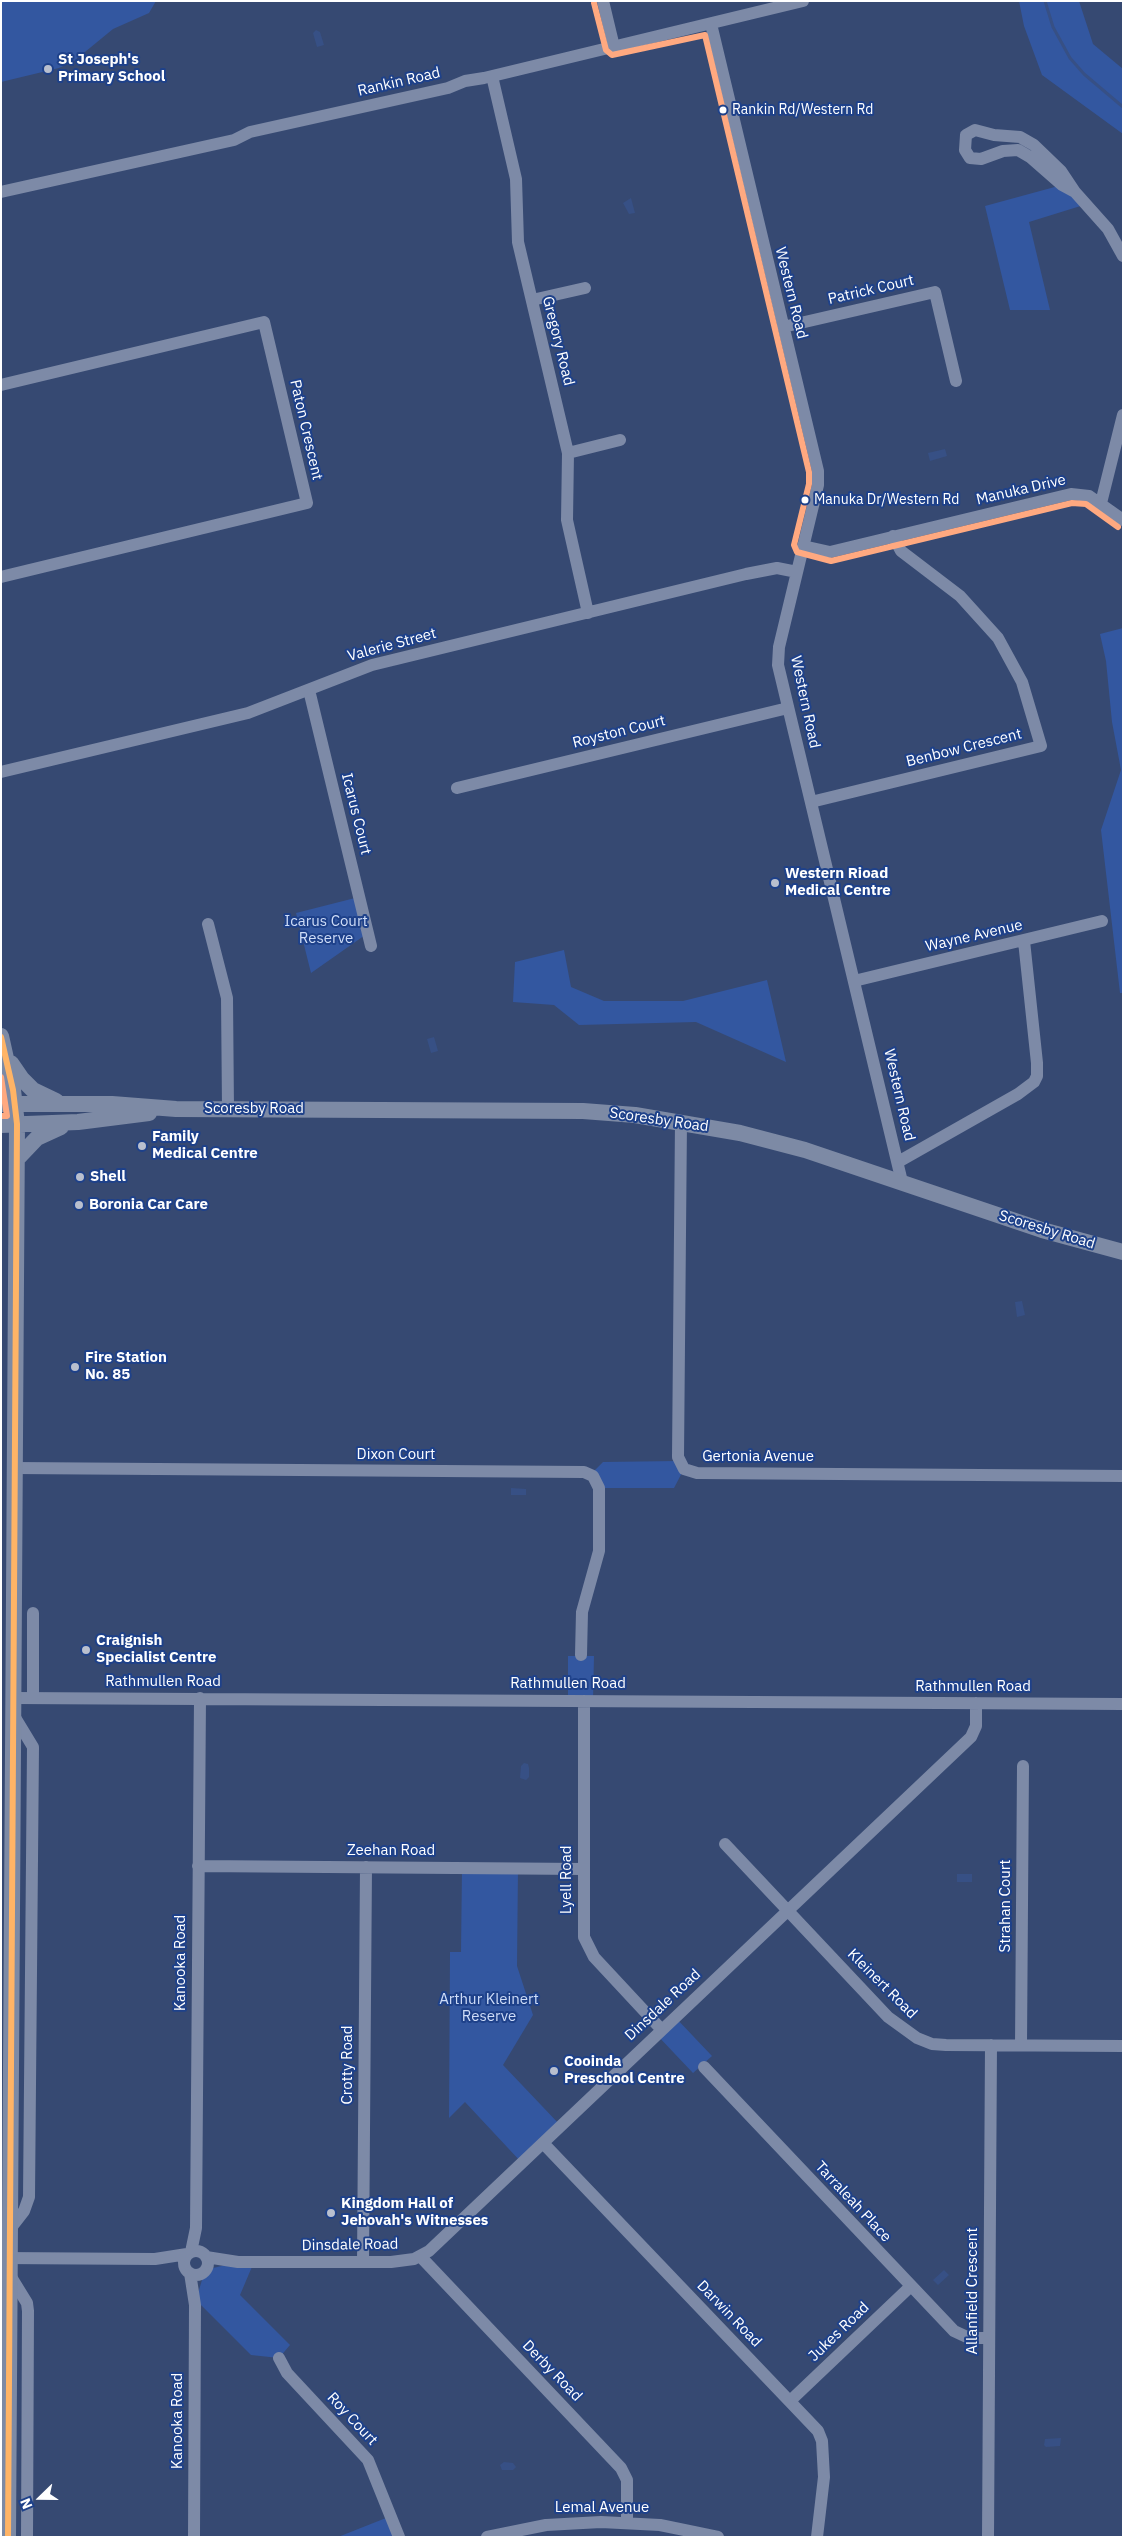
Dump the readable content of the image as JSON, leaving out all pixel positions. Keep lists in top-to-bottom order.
{
  "streets": {
    "main road": ["Scoresby Road"],
    "street": [
      "Rankin Road",
      "Patrick Court",
      "Western Road",
      "Gregory Road",
      "Paton Crescent",
      "Manuka Drive",
      "Valerie Street",
      "Royston Court",
      "Benbow Crescent",
      "Icarus Court",
      "Wayne Avenue",
      "Dixon Court",
      "Gertonia Avenue",
      "Rathmullen Road",
      "Zeehan Road",
      "Lyell Road",
      "Strahan Court",
      "Kanooka Road",
      "Kleinert Road",
      "Dinsdale Road",
      "Crotty Road",
      "Tarraleah Place",
      "Allanfield Crescent",
      "Darwin Road",
      "Jukes Road",
      "Derby Road",
      "Roy Court",
      "Lemal Avenue"
    ]
  },
  "crossings": [
    ["Rankin Road", "Western Road"],
    ["Rankin Road", "Gregory Road"],
    ["Patrick Court", "Western Road"],
    ["Western Road", "Manuka Drive"],
    ["Western Road", "Valerie Street"],
    ["Western Road", "Royston Court"],
    ["Western Road", "Benbow Crescent"],
    ["Western Road", "Wayne Avenue"],
    ["Western Road", "Scoresby Road"],
    ["Gregory Road", "Valerie Street"],
    ["Manuka Drive", "Benbow Crescent"],
    ["Valerie Street", "Icarus Court"],
    ["Scoresby Road", "Gertonia Avenue"],
    ["Rathmullen Road", "Lyell Road"],
    ["Rathmullen Road", "Kanooka Road"],
    ["Rathmullen Road", "Dinsdale Road"],
    ["Zeehan Road", "Lyell Road"],
    ["Zeehan Road", "Kanooka Road"],
    ["Zeehan Road", "Crotty Road"],
    ["Lyell Road", "Dinsdale Road"],
    ["Strahan Court", "Kleinert Road"],
    ["Kanooka Road", "Dinsdale Road"],
    ["Kleinert Road", "Dinsdale Road"],
    ["Kleinert Road", "Allanfield Crescent"],
    ["Dinsdale Road", "Crotty Road"],
    ["Dinsdale Road", "Darwin Road"],
    ["Dinsdale Road", "Derby Road"],
    ["Tarraleah Place", "Allanfield Crescent"],
    ["Tarraleah Place", "Jukes Road"],
    ["Darwin Road", "Jukes Road"],
    ["Derby Road", "Lemal Avenue"]
  ],
  "parks": ["Icarus Court Reserve", "Arthur Kleinert Reserve"],
  "places": [
    "St Joseph's Primary School",
    "Rankin Rd/Western Rd",
    "Manuka Dr/Western Rd",
    "Western Rioad Medical Centre",
    "Family Medical Centre",
    "Shell",
    "Boronia Car Care",
    "Fire Station No. 85",
    "Craignish Specialist Centre",
    "Cooinda Preschool Centre",
    "Kingdom Hall of Jehovah's Witnesses"
  ],
  "north": "left"
}
